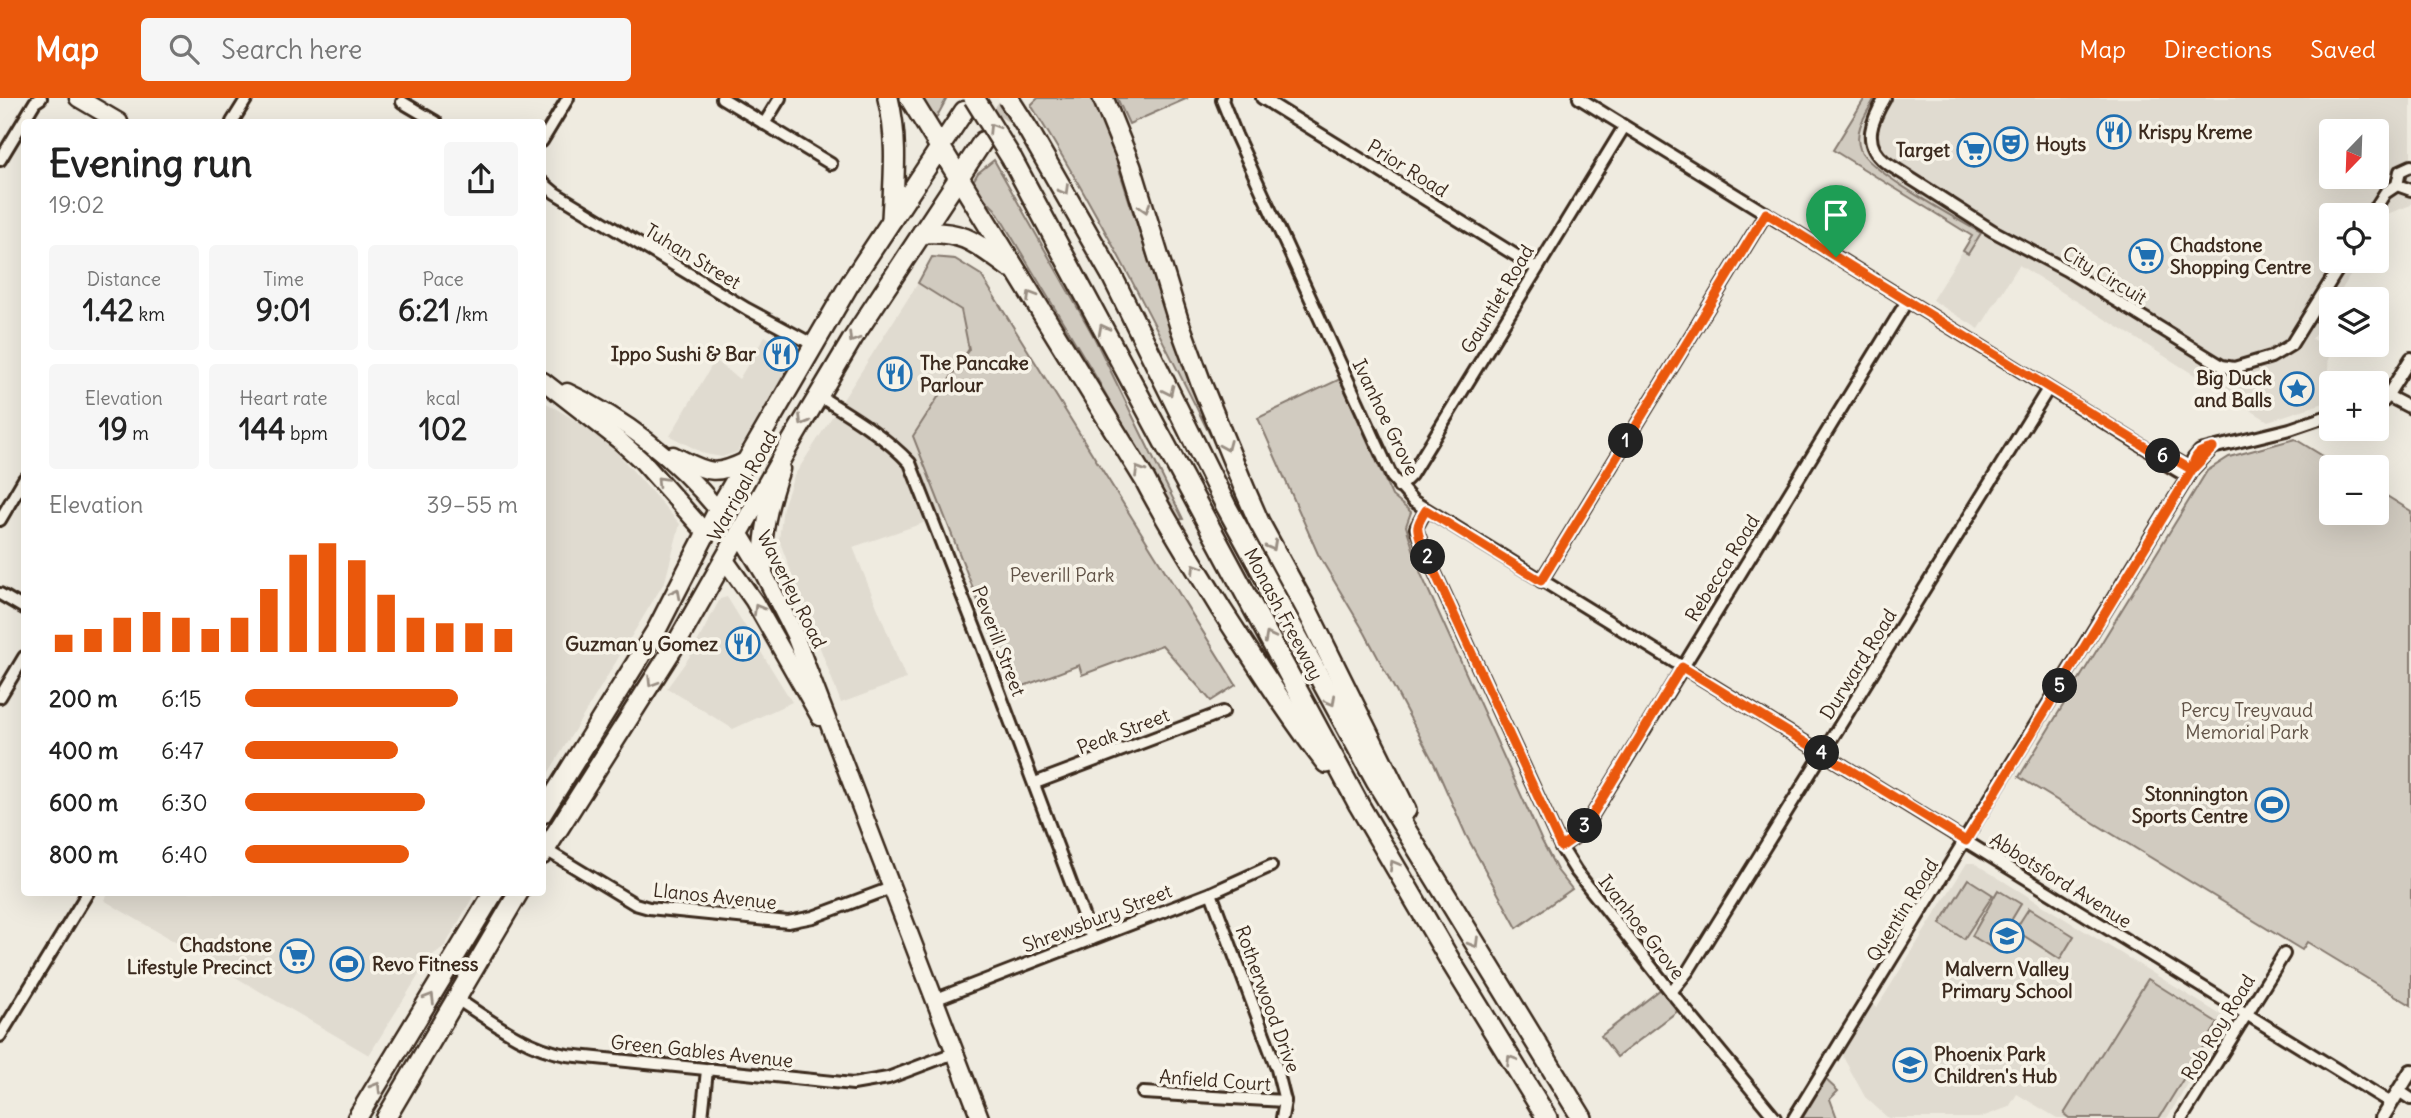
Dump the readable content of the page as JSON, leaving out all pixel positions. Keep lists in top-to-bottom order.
{
  "streets": {
    "highway": ["Warrigal Road", "Waverley Road", "Monash Freeway"],
    "street": [
      "Prior Road",
      "Tuhan Street",
      "City Circuit",
      "Gauntlet Road",
      "Ivanhoe Grove",
      "Rebecca Road",
      "Peverill Street",
      "Durward Road",
      "Peak Street",
      "Abbotsford Avenue",
      "Llanos Avenue",
      "Quentin Road",
      "Shrewsbury Street",
      "Rotherwood Drive",
      "Rob Roy Road",
      "Green Gables Avenue",
      "Anfield Court"
    ]
  },
  "crossings": [
    ["Prior Road", "Gauntlet Road"],
    ["Tuhan Street", "Warrigal Road"],
    ["Gauntlet Road", "Ivanhoe Grove"],
    ["Ivanhoe Grove", "Rebecca Road"],
    ["Ivanhoe Grove", "Durward Road"],
    ["Ivanhoe Grove", "Abbotsford Avenue"],
    ["Warrigal Road", "Waverley Road"],
    ["Warrigal Road", "Monash Freeway"],
    ["Warrigal Road", "Peverill Street"],
    ["Rebecca Road", "Abbotsford Avenue"],
    ["Waverley Road", "Llanos Avenue"],
    ["Waverley Road", "Shrewsbury Street"],
    ["Waverley Road", "Green Gables Avenue"],
    ["Peverill Street", "Peak Street"],
    ["Peverill Street", "Shrewsbury Street"],
    ["Durward Road", "Abbotsford Avenue"],
    ["Abbotsford Avenue", "Quentin Road"],
    ["Abbotsford Avenue", "Rob Roy Road"],
    ["Shrewsbury Street", "Rotherwood Drive"],
    ["Rotherwood Drive", "Anfield Court"]
  ],
  "parks": ["Peverill Park", "Percy Treyvaud Memorial Park"],
  "places": {
    "restaurant": [
      "Krispy Kreme",
      "Ippo Sushi & Bar",
      "The Pancake Parlour",
      "Guzman y Gomez"
    ],
    "theatre": ["Hoyts"],
    "supermarket": ["Target", "Chadstone Shopping Centre", "Chadstone Lifestyle Precinct"],
    "place": ["Big Duck and Balls"],
    "sports": ["Stonnington Sports Centre", "Revo Fitness"],
    "school or university": ["Malvern Valley Primary School", "Phoenix Park Children's Hub"]
  },
  "north": "bottom left",
  "page": {
    "header": "Map",
    "search": "Search here",
    "nav": ["Map", "Directions", "Saved"],
    "map_buttons": ["+", "−"],
    "heading": ["Evening run", "19:02"],
    "stats": [
      ["Distance", "1.42 km"],
      ["Time", "9:01"],
      ["Pace", "6:21 /km"],
      ["Elevation", "19 m"],
      ["Heart rate", "144 bpm"],
      ["kcal", "102"]
    ],
    "pins": [
      "1",
      "6",
      "2",
      "5",
      "4",
      "3"
    ],
    "chart": ["Elevation", "39–55 m"],
    "list": [
      {
        "name": "200 m",
        "note": "6:15"
      },
      {
        "name": "400 m",
        "note": "6:47"
      },
      {
        "name": "600 m",
        "note": "6:30"
      },
      {
        "name": "800 m",
        "note": "6:40"
      }
    ]
  }
}
